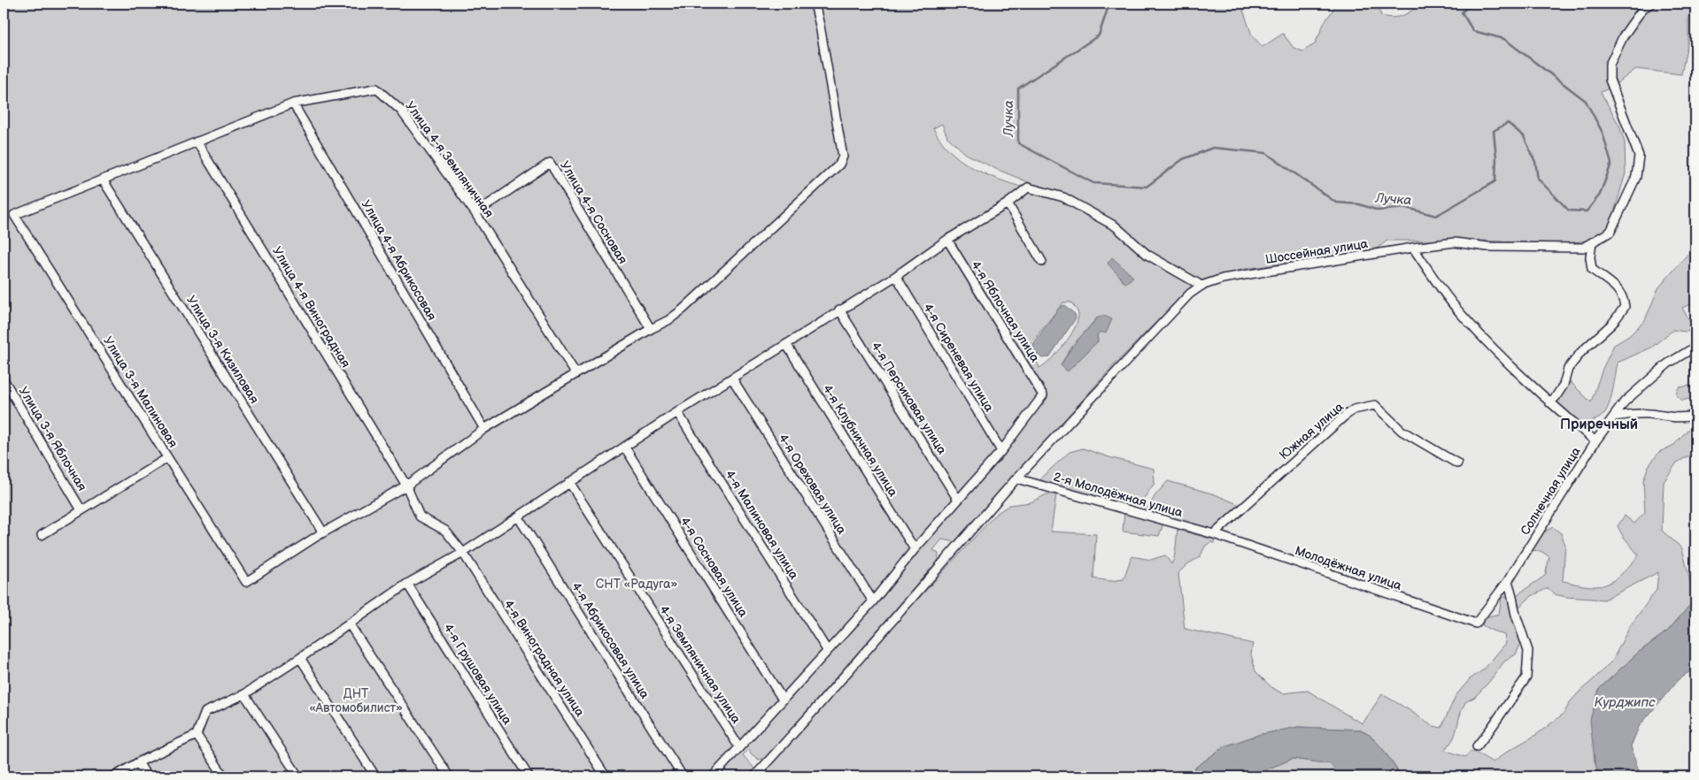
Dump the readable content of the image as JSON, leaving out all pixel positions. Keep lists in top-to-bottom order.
{
  "streets": {
    "street": [
      "Улица 4-я Земляничная",
      "Улица 4-я Сосновая",
      "Шоссейная улица",
      "Улица 4-я Абрикосовая",
      "Улица 4-я Виноградная",
      "4-я Яблочная улица",
      "Улица 3-я Кизиловая",
      "4-я Сиреневая улица",
      "Улица 3-я Малиновая",
      "4-я Персиковая улица",
      "Южная улица",
      "Улица 3-я Яблочная",
      "4-я Клубничная улица",
      "4-я Ореховая улица",
      "Солнечная улица",
      "2-я Молодёжная улица",
      "4-я Малиновая улица",
      "4-я Сосновая улица",
      "Молодёжная улица",
      "4-я Абрикосовая улица",
      "4-я Виноградная улица",
      "4-я Земляничная улица",
      "4-я Грушовая улица"
    ]
  },
  "crossings": [
    ["Улица 4-я Земляничная", "Улица 4-я Сосновая"],
    ["Улица 4-я Земляничная", "Улица 4-я Абрикосовая"],
    ["Улица 4-я Земляничная", "Улица 4-я Виноградная"],
    ["Улица 4-я Земляничная", "Улица 3-я Кизиловая"],
    ["Улица 4-я Земляничная", "Улица 3-я Малиновая"],
    ["Шоссейная улица", "2-я Молодёжная улица"],
    ["Улица 4-я Виноградная", "4-я Виноградная улица"],
    ["4-я Яблочная улица", "4-я Сиреневая улица"],
    ["Улица 3-я Кизиловая", "Улица 3-я Малиновая"],
    ["Южная улица", "2-я Молодёжная улица"],
    ["Южная улица", "Молодёжная улица"],
    ["Солнечная улица", "Молодёжная улица"],
    ["2-я Молодёжная улица", "Молодёжная улица"]
  ],
  "districts": ["Приречный"],
  "water": ["Лучка", "Курджипс"],
  "parks": ["СНТ «Радуга»", "ДНТ «Автомобилист»"]
}
